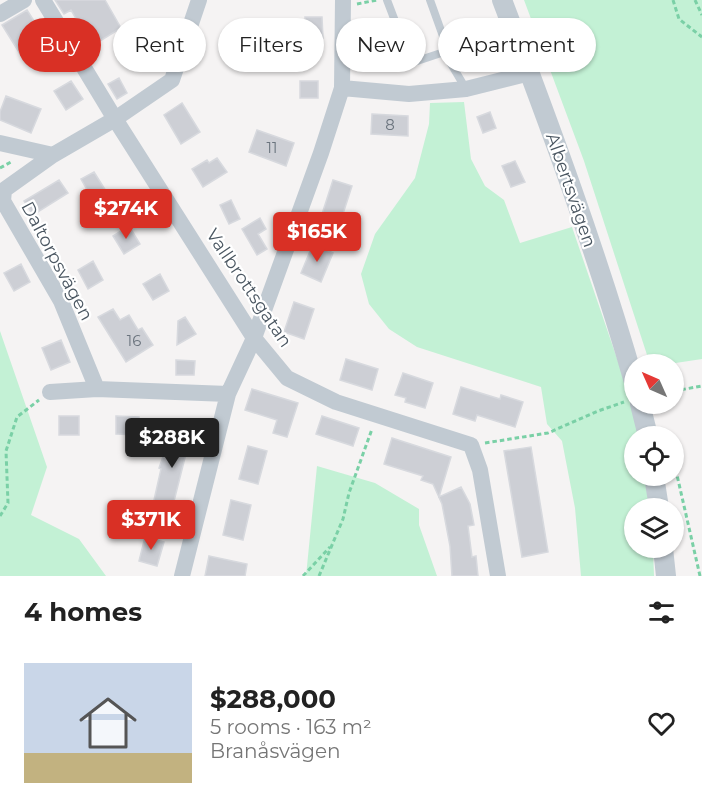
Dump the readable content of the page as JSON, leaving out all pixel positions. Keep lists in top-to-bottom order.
{
  "streets": {
    "street": ["Albertsvägen", "Daltorpsvägen", "Vallbrottsgatan"]
  },
  "crossings": [
    ["Daltorpsvägen", "Vallbrottsgatan"]
  ],
  "house_numbers": ["8", "11", "16"],
  "north": "top left",
  "page": {
    "chip": [
      "Buy",
      "Rent",
      "Filters",
      "New",
      "Apartment"
    ],
    "price": [
      "$274K",
      "$165K",
      "$288K",
      "$371K"
    ],
    "heading": "4 homes",
    "list": [
      {
        "name": "$288,000",
        "note": "5 rooms · 163 m² · Branåsvägen"
      }
    ]
  }
}
